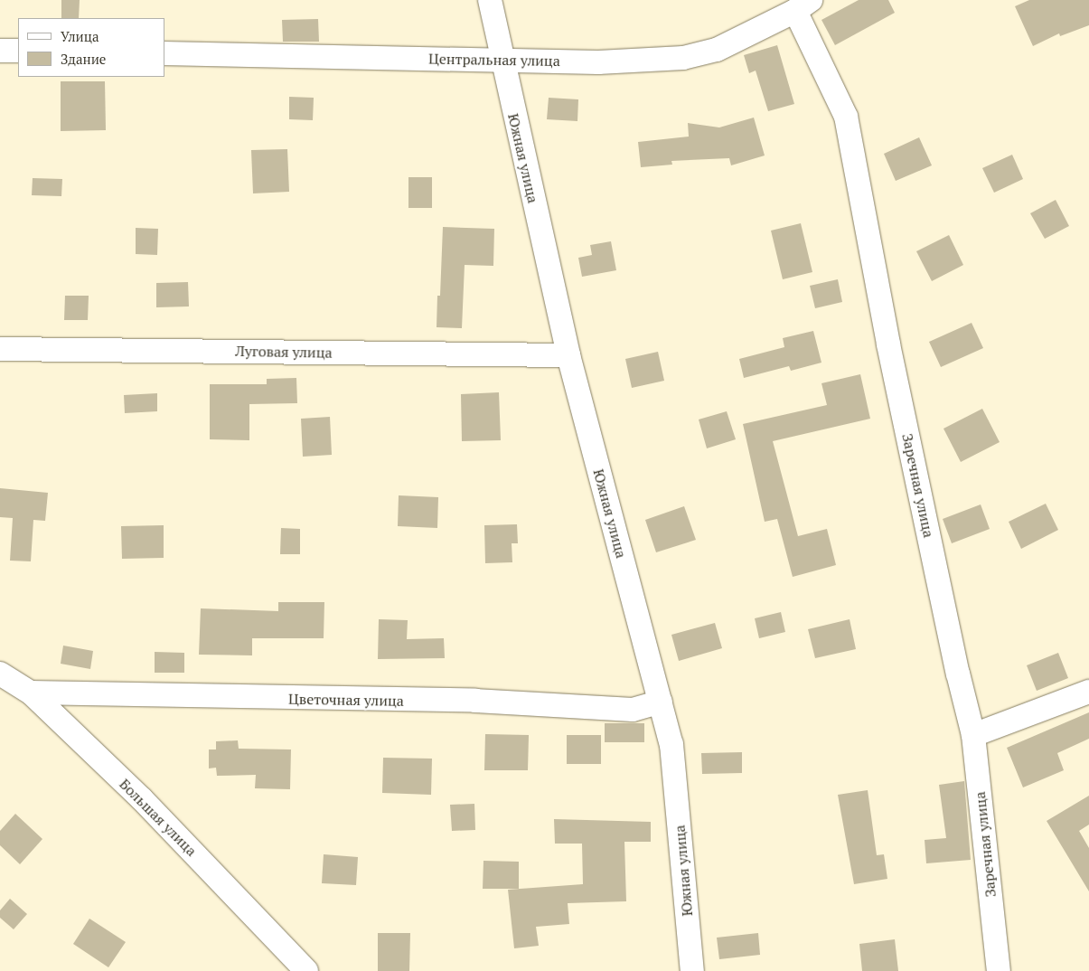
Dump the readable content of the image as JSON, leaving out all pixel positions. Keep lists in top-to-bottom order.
{
  "streets": {
    "street": [
      "Центральная улица",
      "Южная улица",
      "Луговая улица",
      "Заречная улица",
      "Цветочная улица",
      "Большая улица"
    ]
  },
  "crossings": [
    ["Центральная улица", "Южная улица"],
    ["Центральная улица", "Заречная улица"],
    ["Южная улица", "Луговая улица"],
    ["Южная улица", "Цветочная улица"],
    ["Цветочная улица", "Большая улица"]
  ],
  "legend": ["Улица", "Здание"]
}
